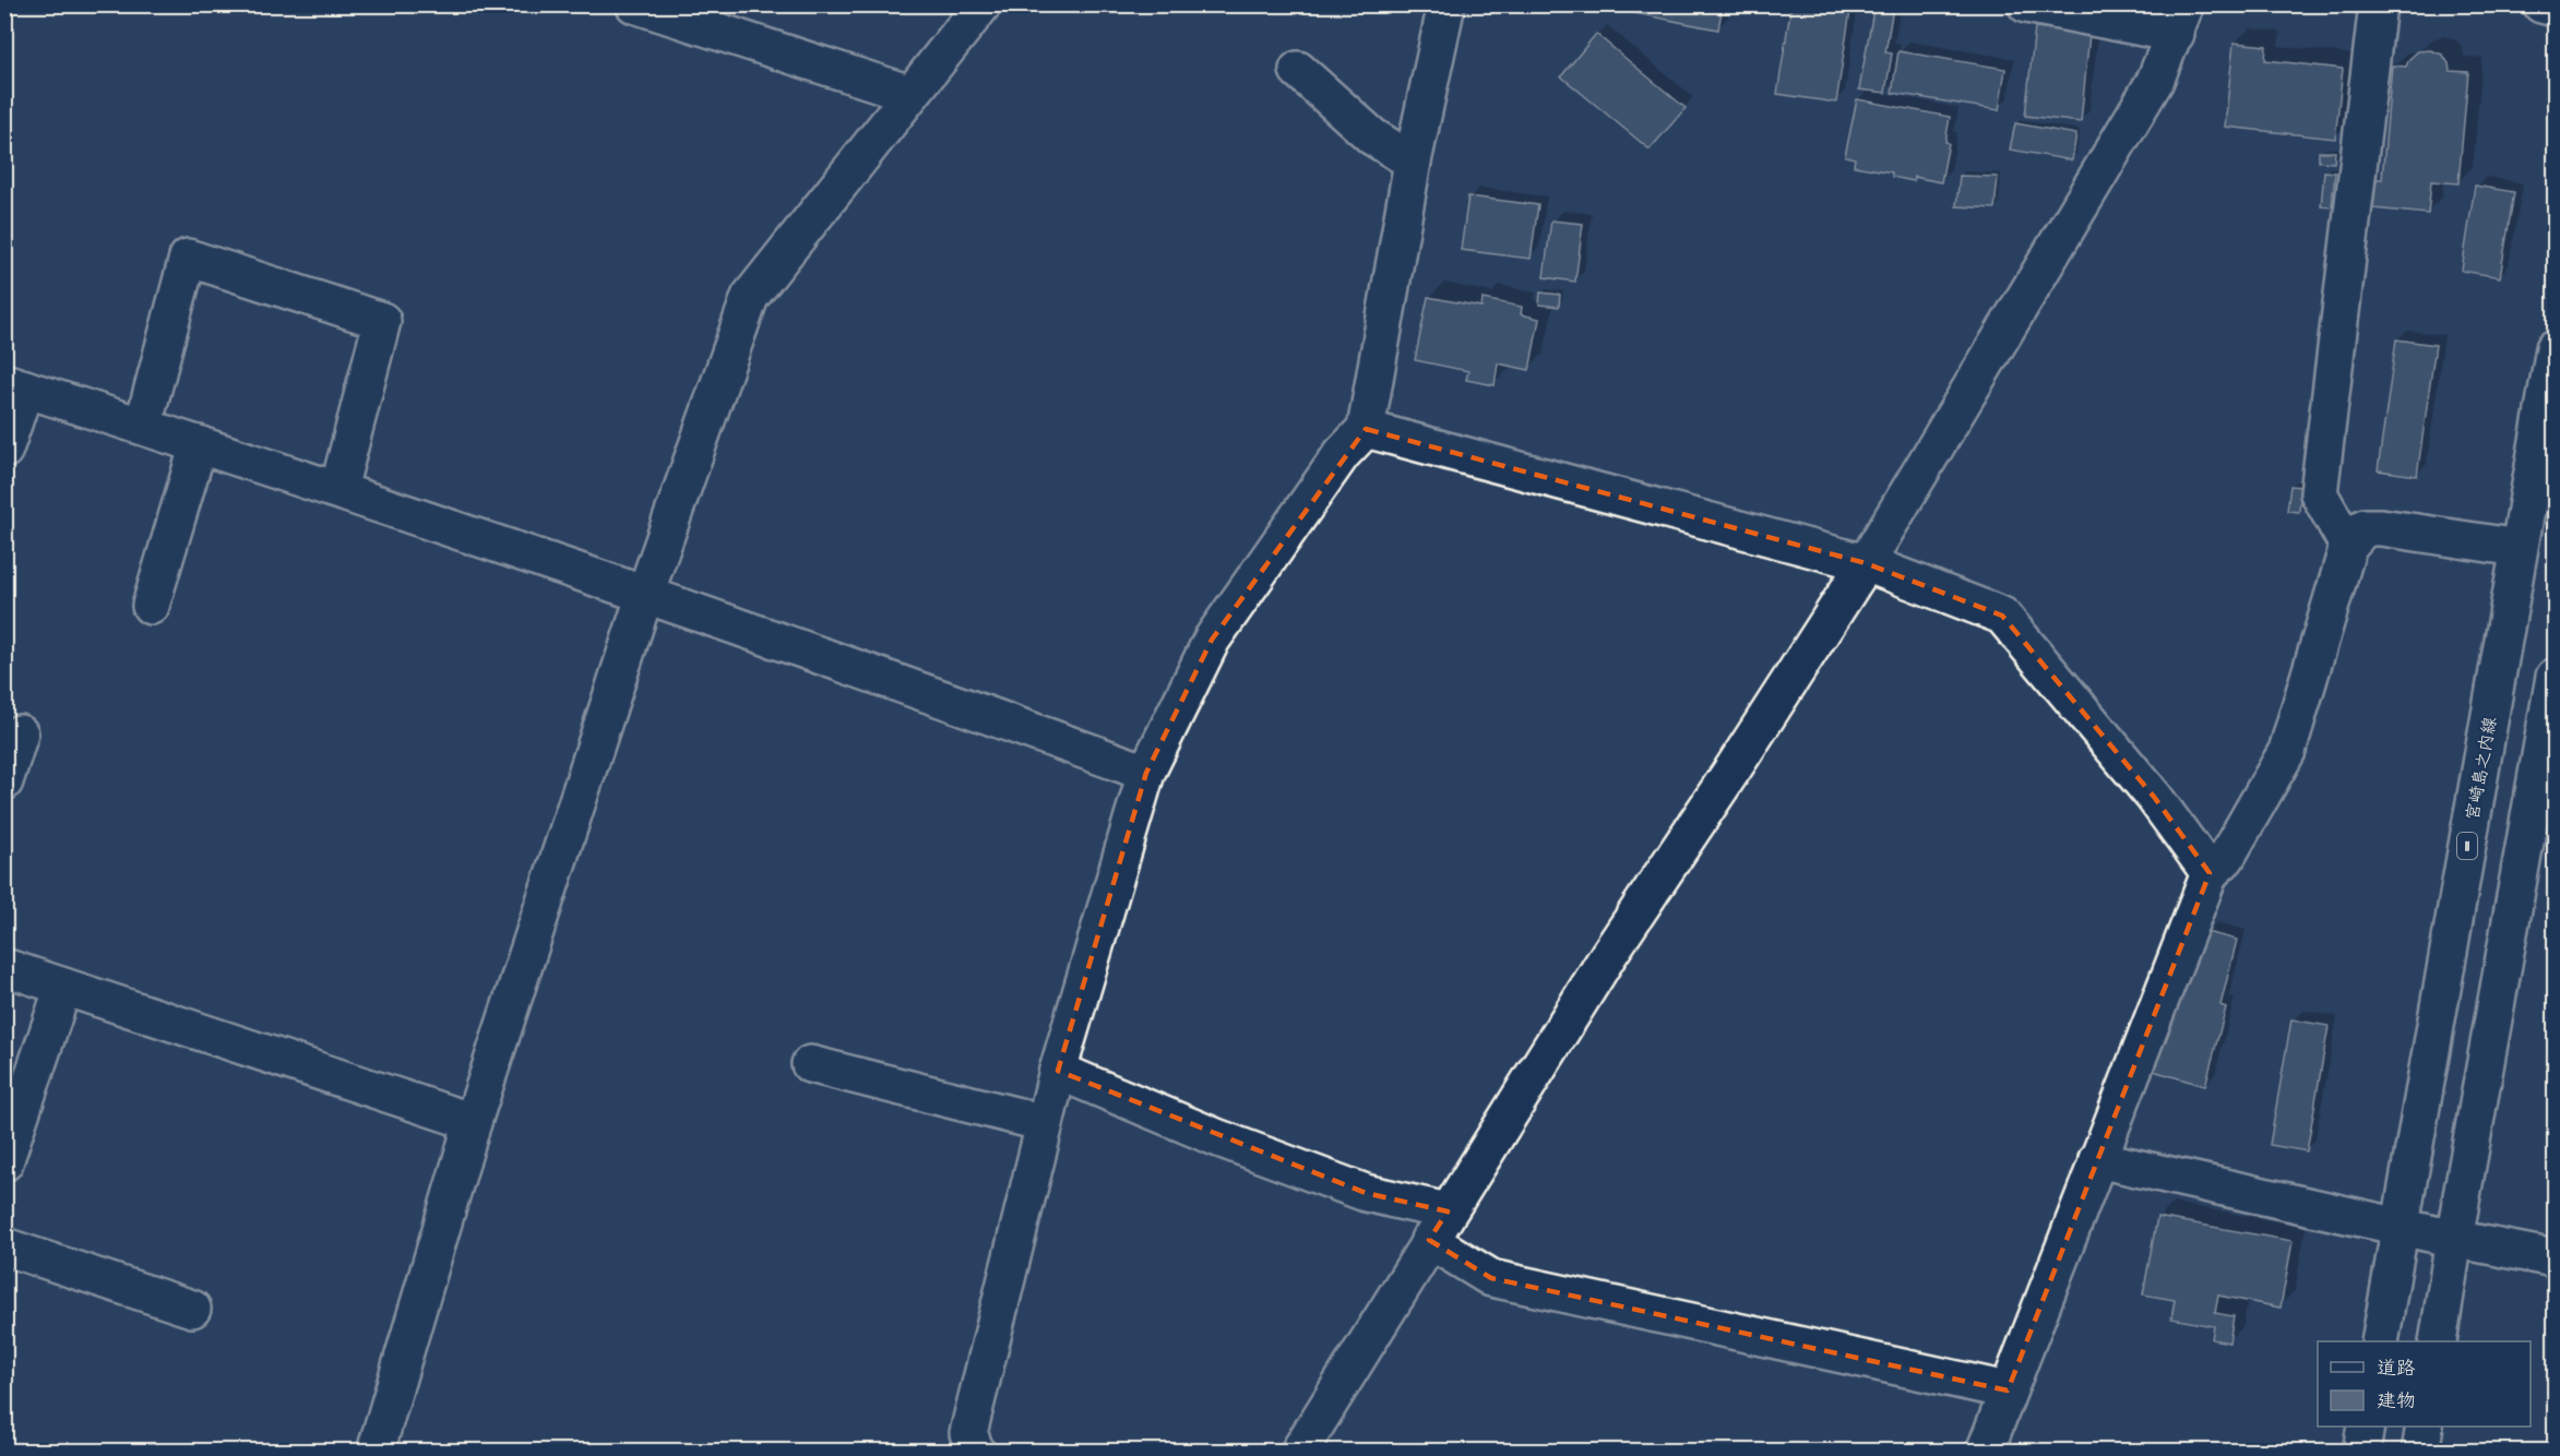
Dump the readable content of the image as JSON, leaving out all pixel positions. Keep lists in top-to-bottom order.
{
  "streets": {
    "street": ["宮崎島之内線", "11"]
  },
  "legend": ["道路", "建物"]
}
